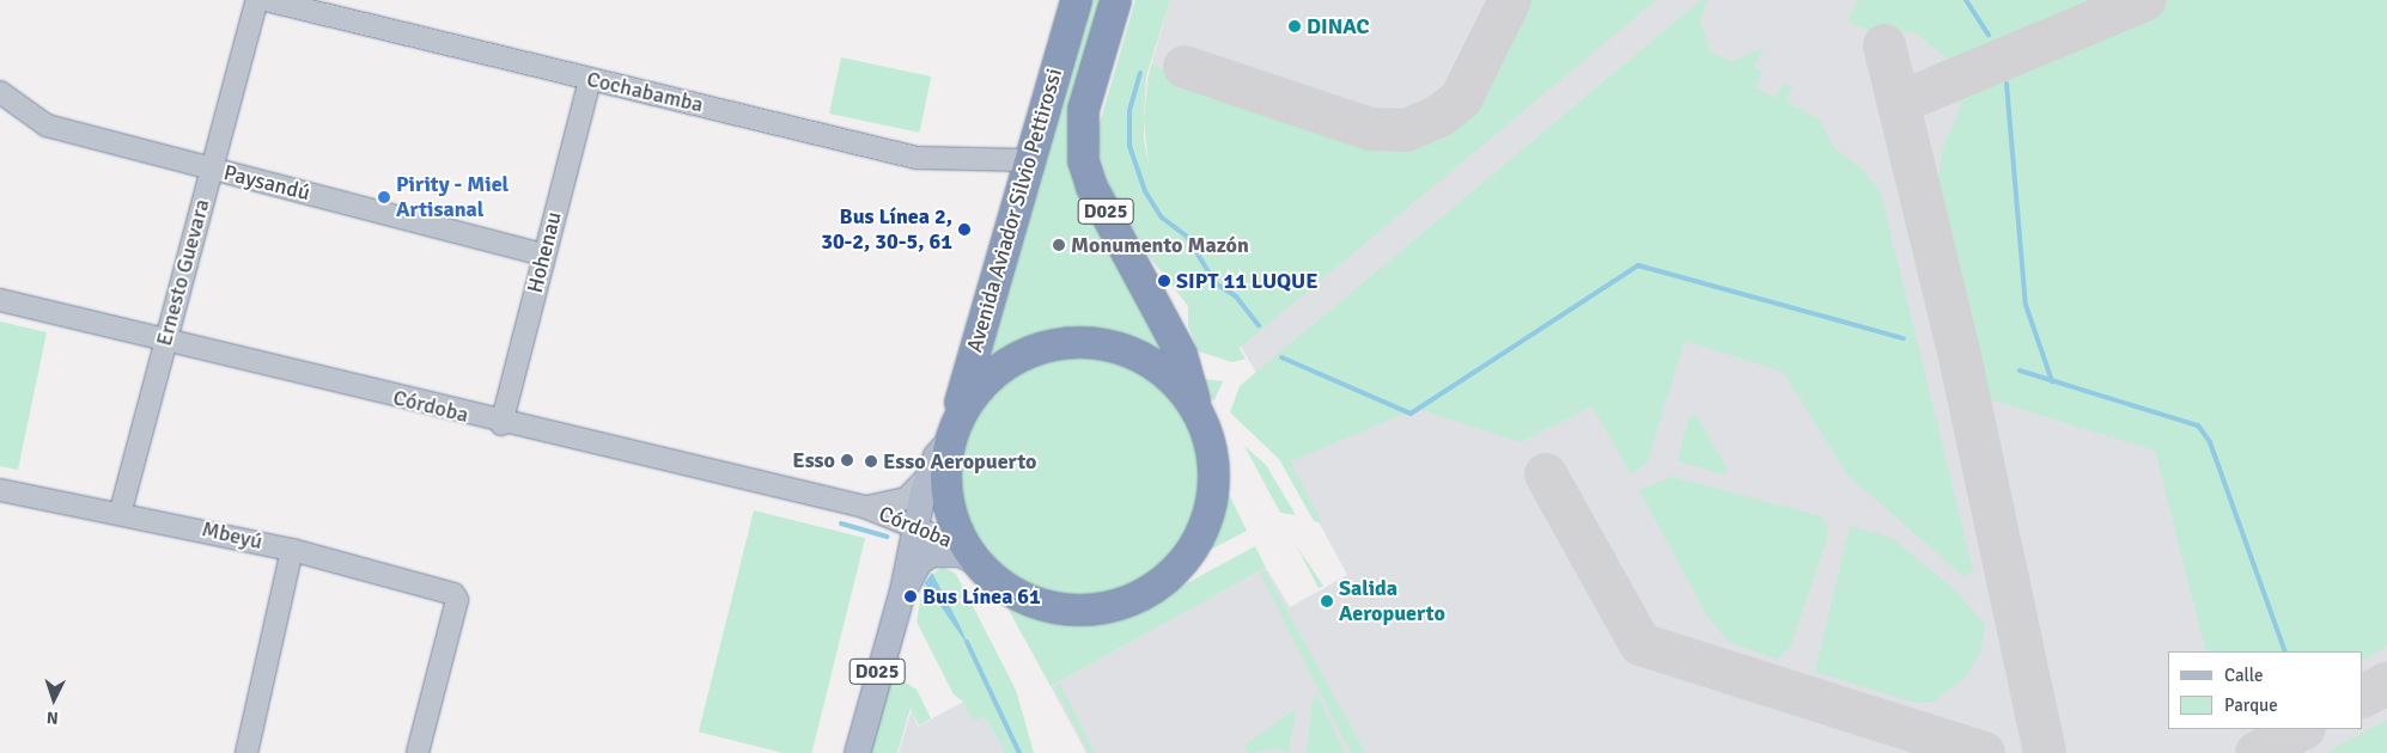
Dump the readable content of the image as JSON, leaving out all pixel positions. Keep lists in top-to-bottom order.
{
  "streets": {
    "highway": ["Avenida Aviador Silvio Pettirossi", "D025"],
    "street": [
      "Cochabamba",
      "Paysandú",
      "Hohenau",
      "Ernesto Guevara",
      "Córdoba",
      "Mbeyú"
    ]
  },
  "crossings": [
    ["Cochabamba", "Avenida Aviador Silvio Pettirossi"],
    ["Cochabamba", "Hohenau"],
    ["Paysandú", "Hohenau"],
    ["Paysandú", "Ernesto Guevara"],
    ["Avenida Aviador Silvio Pettirossi", "D025"],
    ["Avenida Aviador Silvio Pettirossi", "Córdoba"],
    ["D025", "Córdoba"],
    ["Hohenau", "Córdoba"],
    ["Ernesto Guevara", "Córdoba"],
    ["Ernesto Guevara", "Mbeyú"]
  ],
  "places": [
    "DINAC",
    "Pirity - Miel Artisanal",
    "Bus Línea 2, 30-2, 30-5, 61",
    "Monumento Mazón",
    "SIPT 11 LUQUE",
    "Esso",
    "Esso Aeropuerto",
    "Bus Línea 61",
    "Salida Aeropuerto"
  ],
  "legend": ["Calle", "Parque"],
  "north": "bottom"
}
